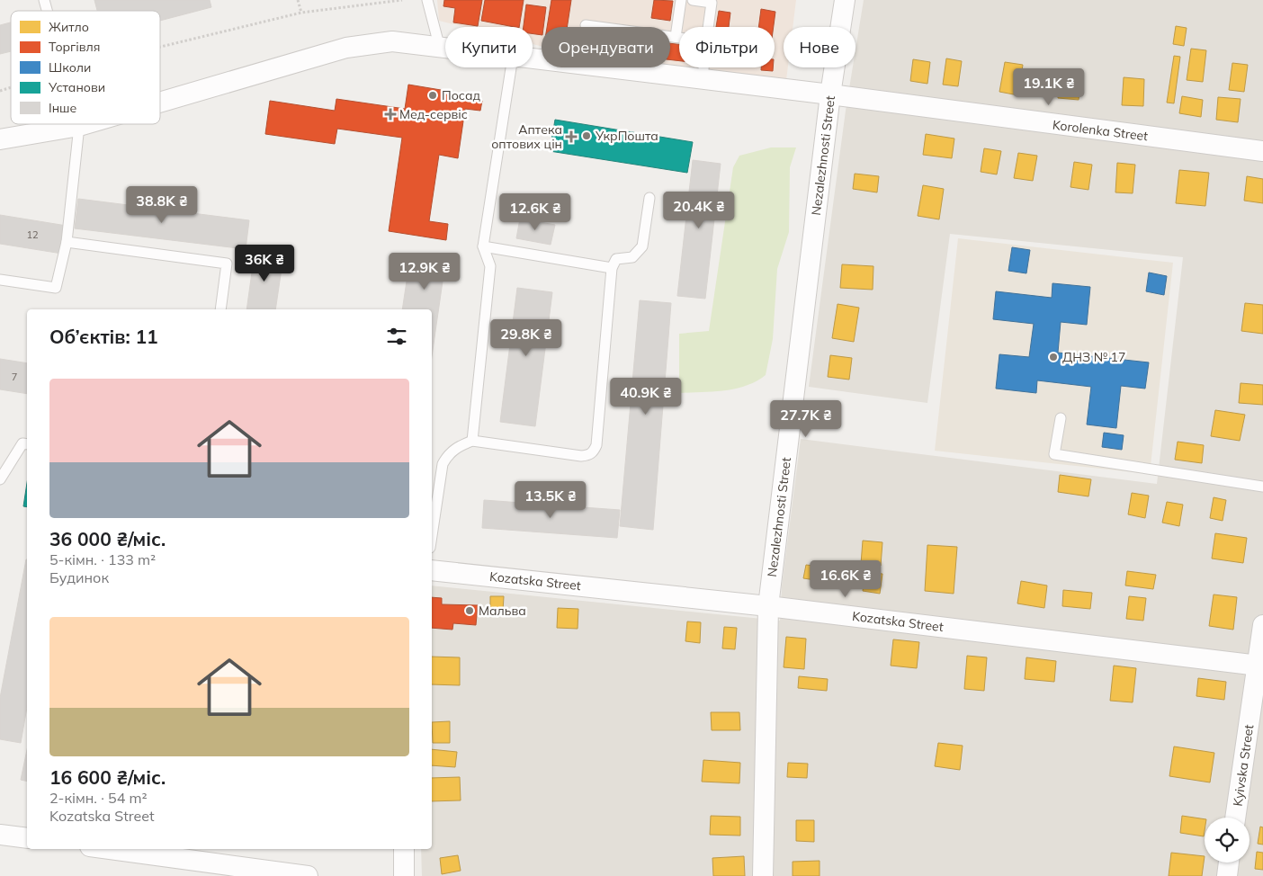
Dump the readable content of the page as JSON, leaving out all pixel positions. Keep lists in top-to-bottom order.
{
  "streets": {
    "street": [
      "Korolenka Street",
      "Nezalezhnosti Street",
      "Kozatska Street",
      "Kyivska Street"
    ]
  },
  "crossings": [
    ["Korolenka Street", "Nezalezhnosti Street"],
    ["Nezalezhnosti Street", "Kozatska Street"],
    ["Kozatska Street", "Kyivska Street"]
  ],
  "places": {
    "other": [
      "Посад",
      "УкрПошта",
      "ДНЗ № 17",
      "Мальва"
    ],
    "health": ["Мед-сервіс", "Аптека оптових цін"]
  },
  "house_numbers": ["12", "7"],
  "legend": [
    "Житло",
    "Торгівля",
    "Школи",
    "Установи",
    "Інше"
  ],
  "page": {
    "chip": [
      "Купити",
      "Орендувати",
      "Фільтри",
      "Нове"
    ],
    "price": [
      "19.1K ₴",
      "38.8K ₴",
      "20.4K ₴",
      "12.6K ₴",
      "36K ₴",
      "12.9K ₴",
      "29.8K ₴",
      "40.9K ₴",
      "27.7K ₴",
      "13.5K ₴",
      "16.6K ₴"
    ],
    "heading": "Об’єктів: 11",
    "list": [
      {
        "name": "36 000 ₴/міс.",
        "note": "5-кімн. · 133 m² · Будинок"
      },
      {
        "name": "16 600 ₴/міс.",
        "note": "2-кімн. · 54 m² · Kozatska Street"
      }
    ]
  }
}
